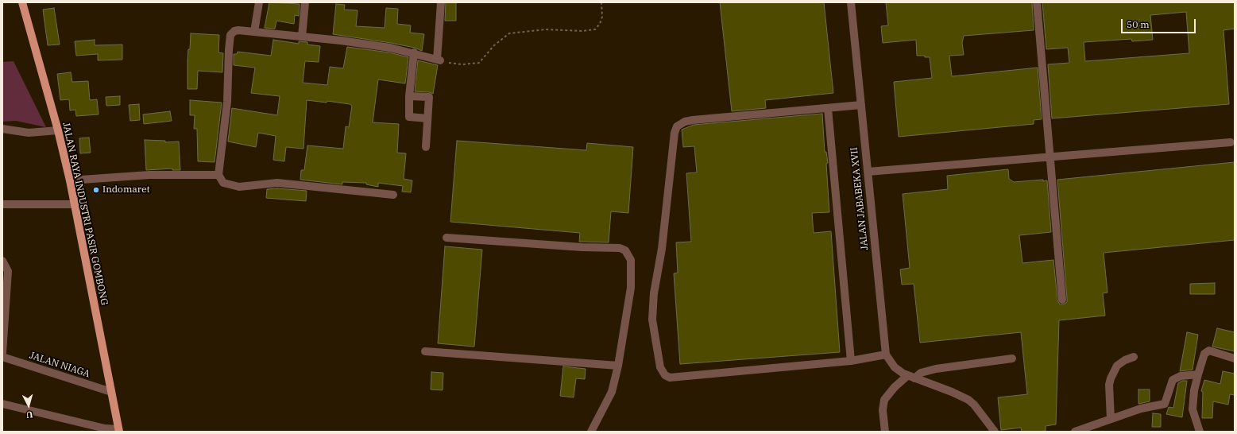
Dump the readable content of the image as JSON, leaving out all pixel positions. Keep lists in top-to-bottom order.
{
  "streets": {
    "main road": ["JALAN RAYA INDUSTRI PASIR GOMBONG"],
    "street": ["JALAN JABABEKA XVII", "JALAN NIAGA"]
  },
  "crossings": [
    ["JALAN RAYA INDUSTRI PASIR GOMBONG", "JALAN NIAGA"]
  ],
  "places": ["Indomaret"],
  "scale_bar": "50 m",
  "north": "bottom"
}
